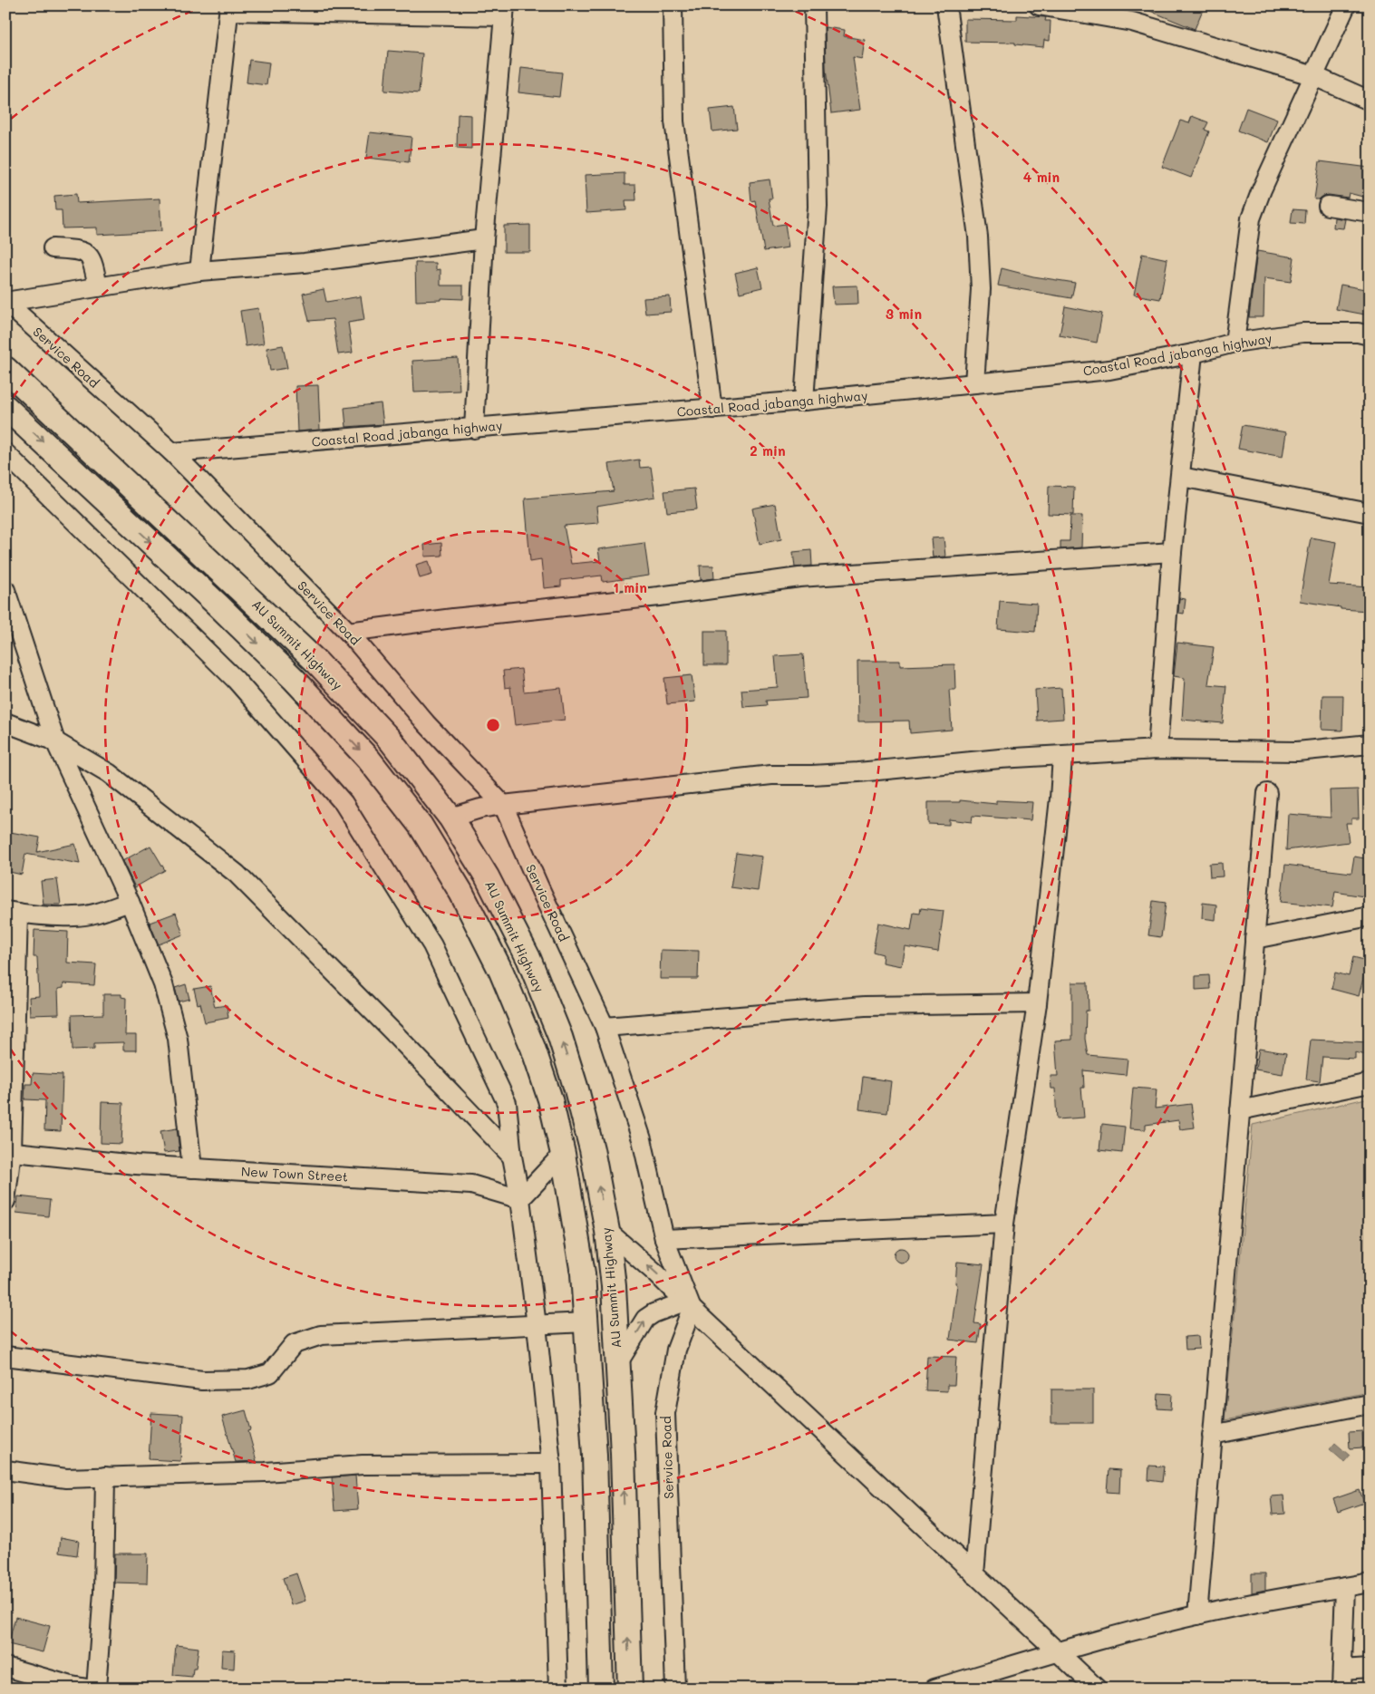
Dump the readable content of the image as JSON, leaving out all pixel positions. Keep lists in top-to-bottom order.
{
  "streets": {
    "main road": ["AU Summit Highway"],
    "street": ["Coastal Road jabanga highway", "Service Road", "New Town Street"]
  },
  "crossings": [
    ["Coastal Road jabanga highway", "Service Road"]
  ],
  "rings": [
    "4 min",
    "3 min",
    "2 min",
    "1 min"
  ]
}
